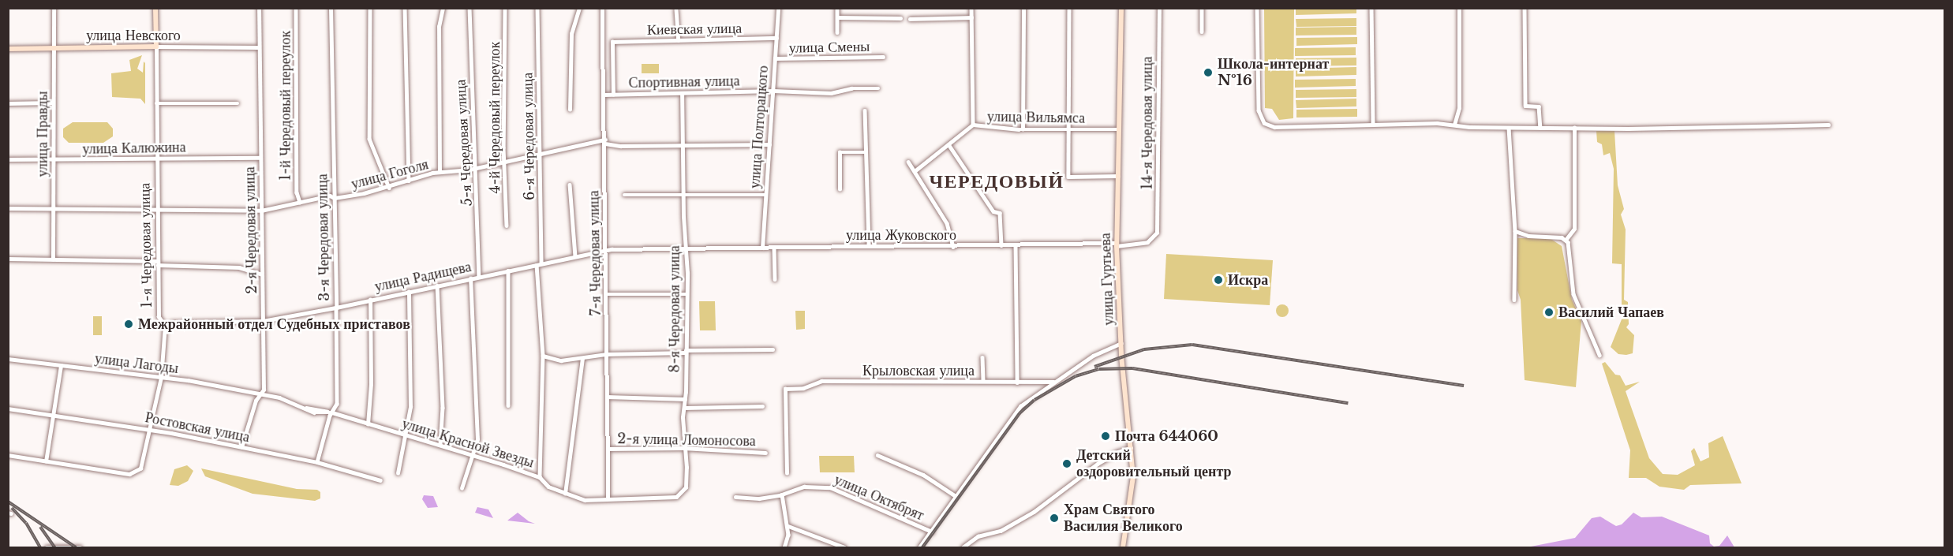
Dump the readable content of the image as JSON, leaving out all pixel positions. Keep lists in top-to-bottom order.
{
  "streets": {
    "main road": ["улица Невского", "1-я Чередовая улица", "улица Гуртьева"],
    "street": [
      "Киевская улица",
      "улица Смены",
      "Спортивная улица",
      "1-й Чередовый переулок",
      "4-й Чередовый переулок",
      "улица Вильямса",
      "14-я Чередовая улица",
      "улица Полторацкого",
      "улица Правды",
      "6-я Чередовая улица",
      "5-я Чередовая улица",
      "улица Калюжина",
      "улица Гоголя",
      "2-я Чередовая улица",
      "улица Жуковского",
      "3-я Чередовая улица",
      "7-я Чередовая улица",
      "улица Радищева",
      "8-я Чередовая улица",
      "улица Лагоды",
      "Крыловская улица",
      "Ростовская улица",
      "2-я улица Ломоносова",
      "улица Красной Звезды",
      "улица Октябрят"
    ]
  },
  "crossings": [
    ["Киевская улица", "Спортивная улица"],
    ["Киевская улица", "улица Полторацкого"],
    ["улица Невского", "улица Правды"],
    ["улица Невского", "2-я Чередовая улица"],
    ["улица Невского", "1-я Чередовая улица"],
    ["улица Смены", "улица Полторацкого"],
    ["Спортивная улица", "улица Полторацкого"],
    ["Спортивная улица", "7-я Чередовая улица"],
    ["Спортивная улица", "8-я Чередовая улица"],
    ["1-й Чередовый переулок", "улица Гоголя"],
    ["4-й Чередовый переулок", "улица Гоголя"],
    ["улица Вильямса", "улица Гуртьева"],
    ["14-я Чередовая улица", "улица Жуковского"],
    ["улица Полторацкого", "улица Гоголя"],
    ["улица Полторацкого", "улица Жуковского"],
    ["улица Правды", "улица Калюжина"],
    ["улица Правды", "улица Гоголя"],
    ["6-я Чередовая улица", "улица Гоголя"],
    ["6-я Чередовая улица", "улица Радищева"],
    ["6-я Чередовая улица", "улица Красной Звезды"],
    ["5-я Чередовая улица", "улица Гоголя"],
    ["5-я Чередовая улица", "улица Радищева"],
    ["улица Калюжина", "2-я Чередовая улица"],
    ["улица Калюжина", "1-я Чередовая улица"],
    ["улица Гоголя", "2-я Чередовая улица"],
    ["улица Гоголя", "3-я Чередовая улица"],
    ["улица Гоголя", "1-я Чередовая улица"],
    ["улица Гоголя", "7-я Чередовая улица"],
    ["улица Гоголя", "8-я Чередовая улица"],
    ["2-я Чередовая улица", "улица Радищева"],
    ["2-я Чередовая улица", "улица Лагоды"],
    ["2-я Чередовая улица", "Ростовская улица"],
    ["2-я Чередовая улица", "улица Красной Звезды"],
    ["улица Жуковского", "улица Радищева"],
    ["улица Жуковского", "улица Гуртьева"],
    ["улица Жуковского", "8-я Чередовая улица"],
    ["3-я Чередовая улица", "улица Радищева"],
    ["3-я Чередовая улица", "Ростовская улица"],
    ["3-я Чередовая улица", "улица Красной Звезды"],
    ["1-я Чередовая улица", "улица Радищева"],
    ["1-я Чередовая улица", "улица Лагоды"],
    ["1-я Чередовая улица", "Ростовская улица"],
    ["7-я Чередовая улица", "улица Радищева"],
    ["7-я Чередовая улица", "2-я улица Ломоносова"],
    ["7-я Чередовая улица", "улица Красной Звезды"],
    ["улица Радищева", "8-я Чередовая улица"],
    ["8-я Чередовая улица", "2-я улица Ломоносова"],
    ["8-я Чередовая улица", "улица Красной Звезды"],
    ["улица Лагоды", "улица Красной Звезды"]
  ],
  "districts": ["ЧЕРЕДОВЫЙ"],
  "places": [
    "Школа-интернат №16",
    "Искра",
    "Василий Чапаев",
    "Межрайонный отдел Судебных приставов",
    "Почта 644060",
    "Детский оздоровительный центр",
    "Храм Святого Василия Великого"
  ]
}
